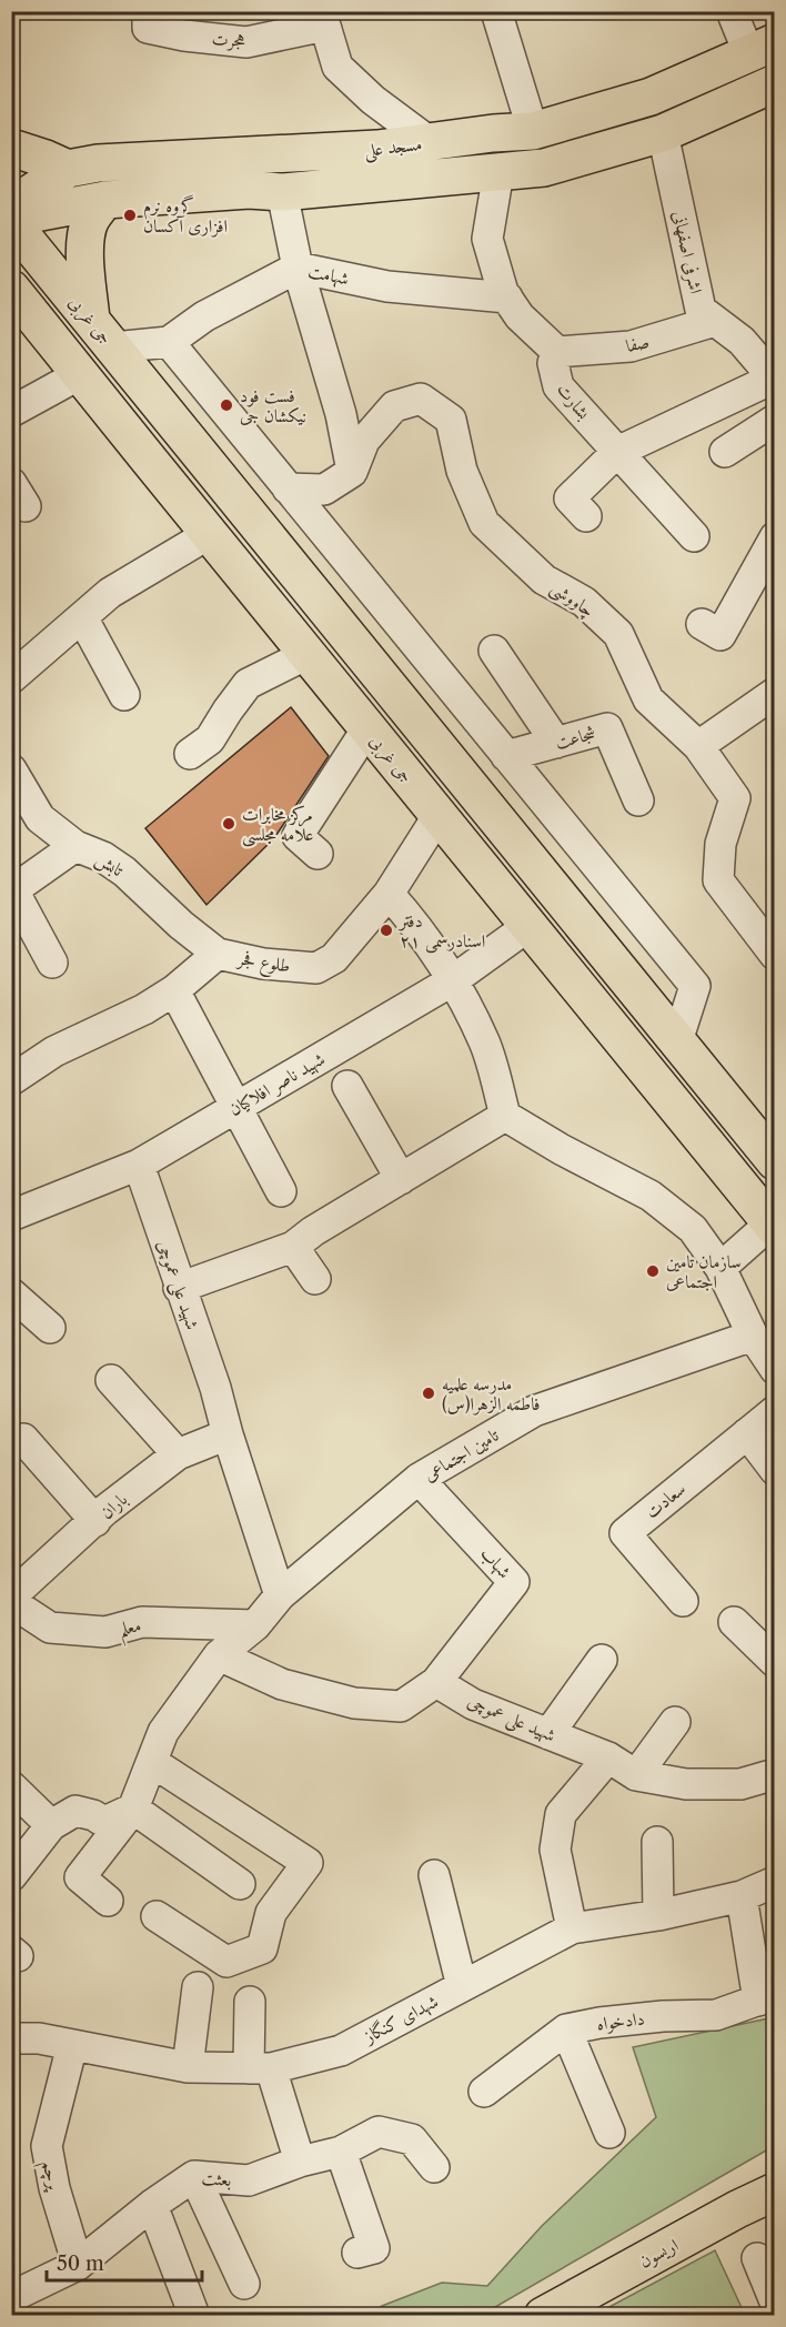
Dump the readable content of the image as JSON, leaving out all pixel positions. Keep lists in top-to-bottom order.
{
  "streets": {
    "main road": ["مسجد علی", "جی غربی", "اریسون"],
    "street": [
      "هجرت",
      "اشرفی اصفهانی",
      "شهامت",
      "صفا",
      "بشارت",
      "چاووشی",
      "شجاعت",
      "تابش",
      "طلوع فجر",
      "شهید ناصر افلاکیان",
      "شهید علی عموچی",
      "تامین اجتماعی",
      "سعادت",
      "باران",
      "شهاب",
      "معلم",
      "شهدای کنگاز",
      "دادخواه",
      "پرچم",
      "بعثت"
    ]
  },
  "crossings": [
    ["مسجد علی", "اشرفی اصفهانی"],
    ["مسجد علی", "جی غربی"],
    ["اشرفی اصفهانی", "صفا"],
    ["جی غربی", "طلوع فجر"],
    ["جی غربی", "شهید ناصر افلاکیان"],
    ["صفا", "بشارت"],
    ["تابش", "طلوع فجر"],
    ["شهید ناصر افلاکیان", "شهید علی عموچی"],
    ["شهید علی عموچی", "تامین اجتماعی"],
    ["شهید علی عموچی", "باران"],
    ["شهید علی عموچی", "شهاب"],
    ["تامین اجتماعی", "شهاب"],
    ["تامین اجتماعی", "معلم"],
    ["شهدای کنگاز", "پرچم"],
    ["پرچم", "بعثت"]
  ],
  "places": [
    "گروه نرم افزاری آکسان",
    "فست فود نیکشان جی",
    "مرکز مخابرات علامه مجلسی",
    "دفتر اسنادرسمی ۲۱",
    "سازمان تامین اجتماعی",
    "مدرسه علمیه فاطمه الزهرا(س)"
  ],
  "scale_bar": "50 m"
}
